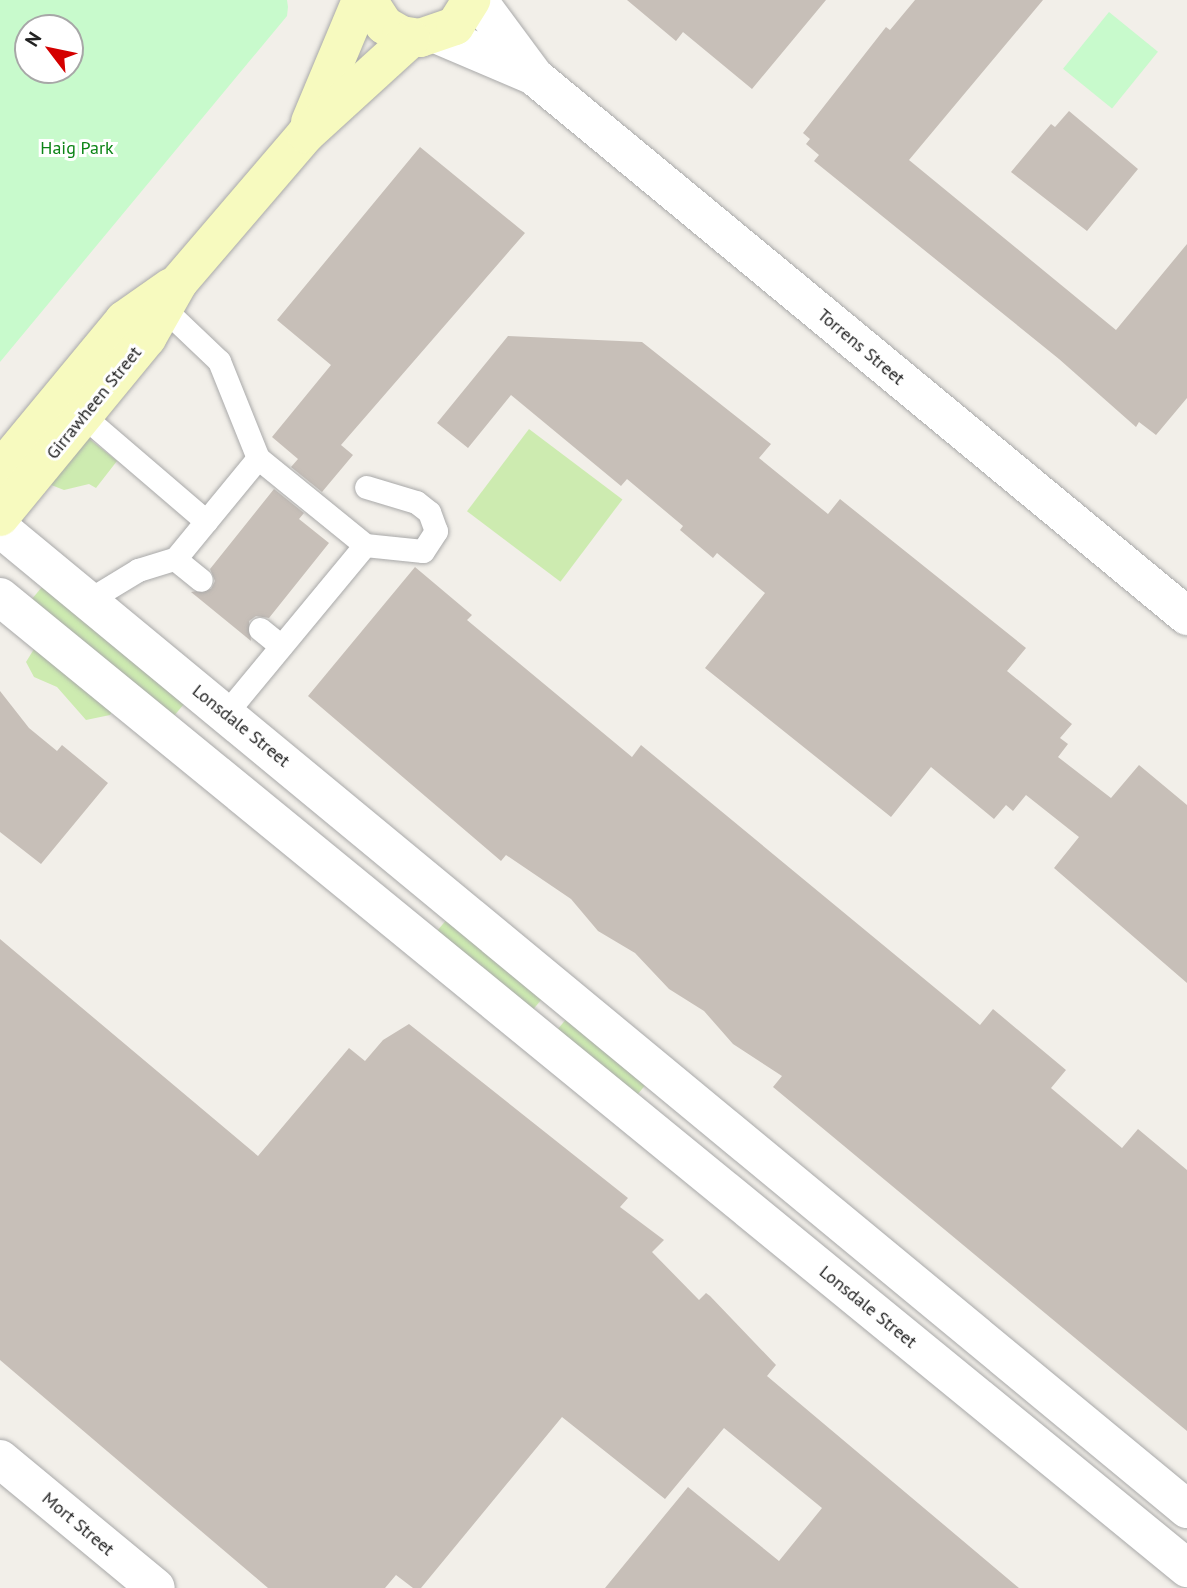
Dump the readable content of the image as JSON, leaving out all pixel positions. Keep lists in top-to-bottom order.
{
  "streets": {
    "street": [
      "Torrens Street",
      "Girrawheen Street",
      "Lonsdale Street",
      "Mort Street"
    ]
  },
  "crossings": [
    ["Torrens Street", "Girrawheen Street"]
  ],
  "parks": ["Haig Park"],
  "north": "top left"
}
